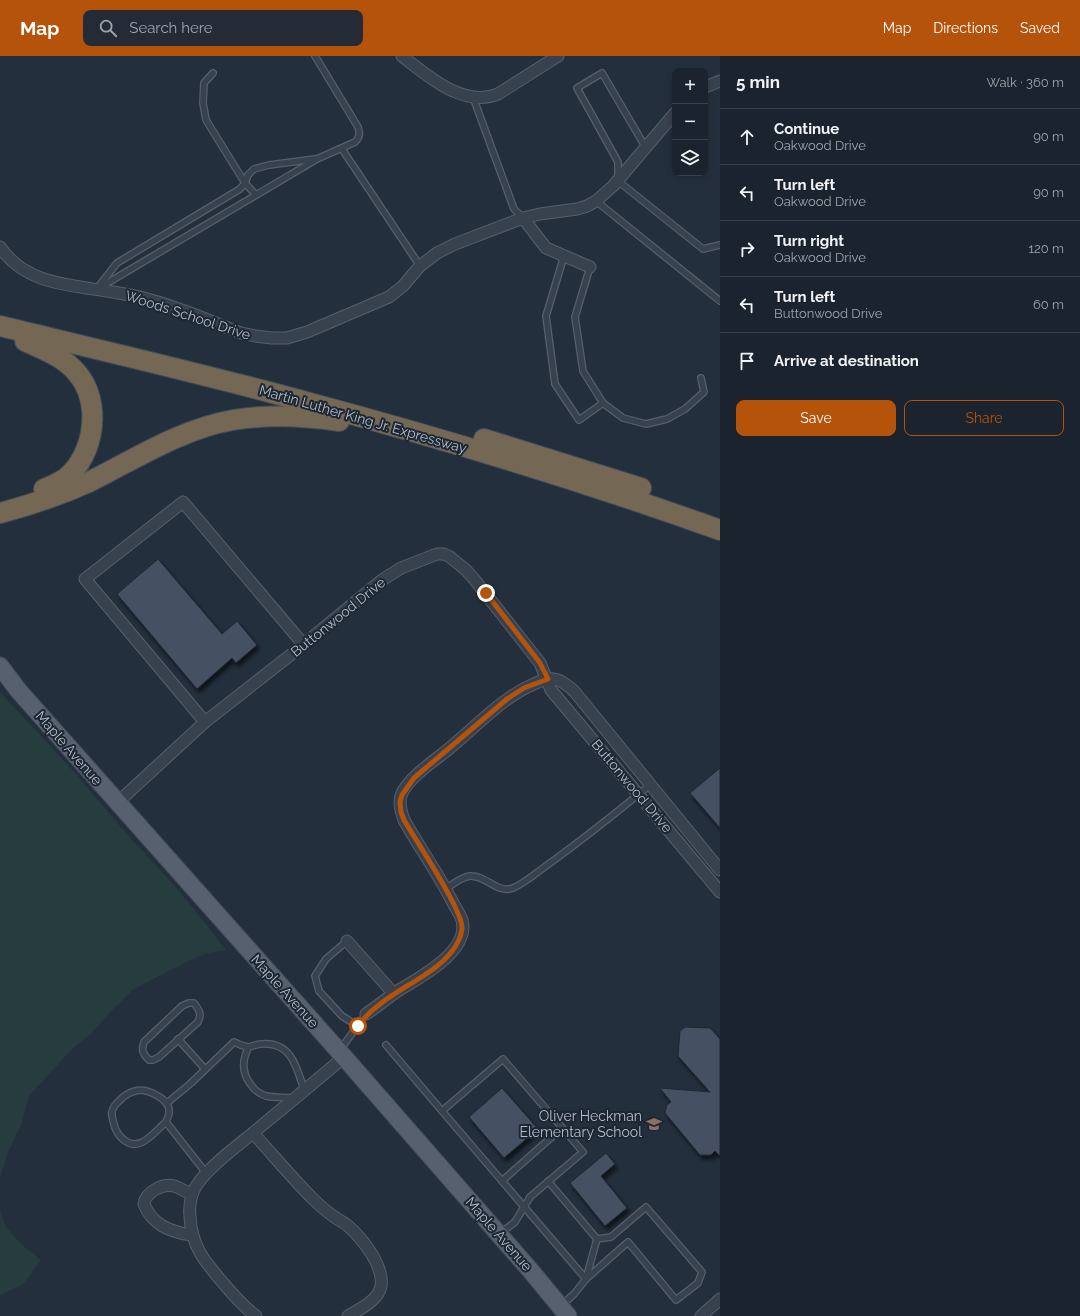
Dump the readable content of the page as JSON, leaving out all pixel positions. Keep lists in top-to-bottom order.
{
  "streets": {
    "highway": ["Martin Luther King Jr. Expressway"],
    "main road": ["Maple Avenue"],
    "street": ["Woods School Drive", "Buttonwood Drive"]
  },
  "crossings": [
    ["Buttonwood Drive", "Maple Avenue"]
  ],
  "places": {
    "school or university": ["Oliver Heckman Elementary School"]
  },
  "page": {
    "header": "Map",
    "search": "Search here",
    "nav": ["Map", "Directions", "Saved"],
    "heading": ["5 min", "Walk · 360 m"],
    "map_buttons": ["+", "−"],
    "list": [
      ["Continue", "Oakwood Drive", "90 m"],
      ["Turn left", "Oakwood Drive", "90 m"],
      ["Turn right", "Oakwood Drive", "120 m"],
      ["Turn left", "Buttonwood Drive", "60 m"],
      "Arrive at destination"
    ],
    "buttons": ["Save", "Share"]
  }
}
